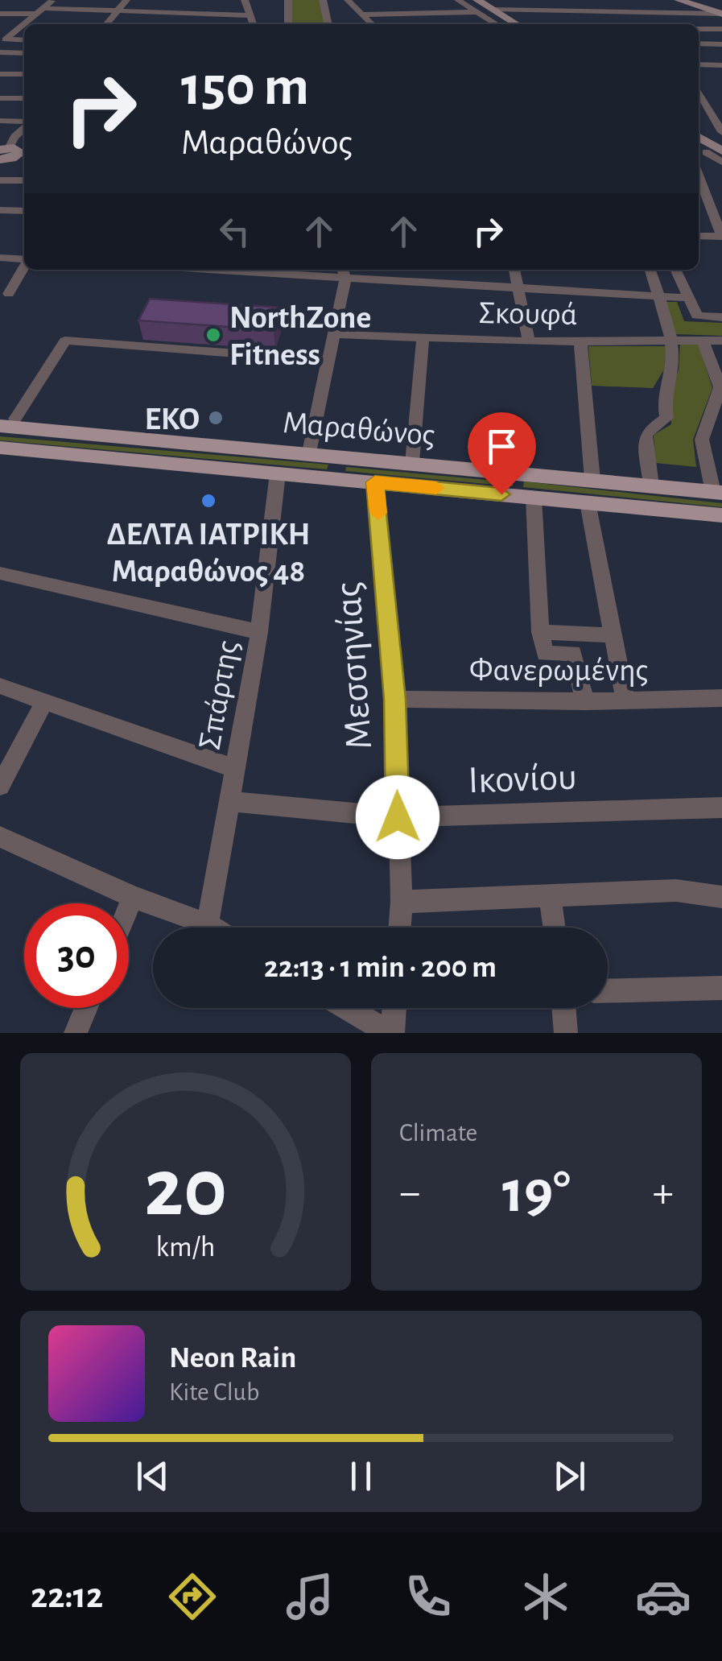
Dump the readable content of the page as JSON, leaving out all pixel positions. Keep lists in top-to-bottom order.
{
  "streets": {
    "main road": ["Μαραθώνος"],
    "street": [
      "Σκουφά",
      "Μεσσηνίας",
      "Φανερωμένης",
      "Σπάρτης",
      "Ικονίου"
    ]
  },
  "crossings": [
    ["Μαραθώνος", "Μεσσηνίας"],
    ["Μαραθώνος", "Σπάρτης"],
    ["Μεσσηνίας", "Φανερωμένης"],
    ["Μεσσηνίας", "Ικονίου"],
    ["Σπάρτης", "Ικονίου"]
  ],
  "places": ["NorthZone Fitness", "EKO", "ΔΕΛΤΑ ΙΑΤΡΙΚΗ Μαραθώνος 48"],
  "page": {
    "turn": ["150 m", "Μαραθώνος"],
    "limit": "30",
    "trip": "22:13 · 1 min · 200 m",
    "tile": "Climate",
    "heat": ["−", "19°", "+"],
    "song": ["Neon Rain", "Kite Club"],
    "tabs": "22:12",
    "gauge": ["20", "km/h"]
  }
}
